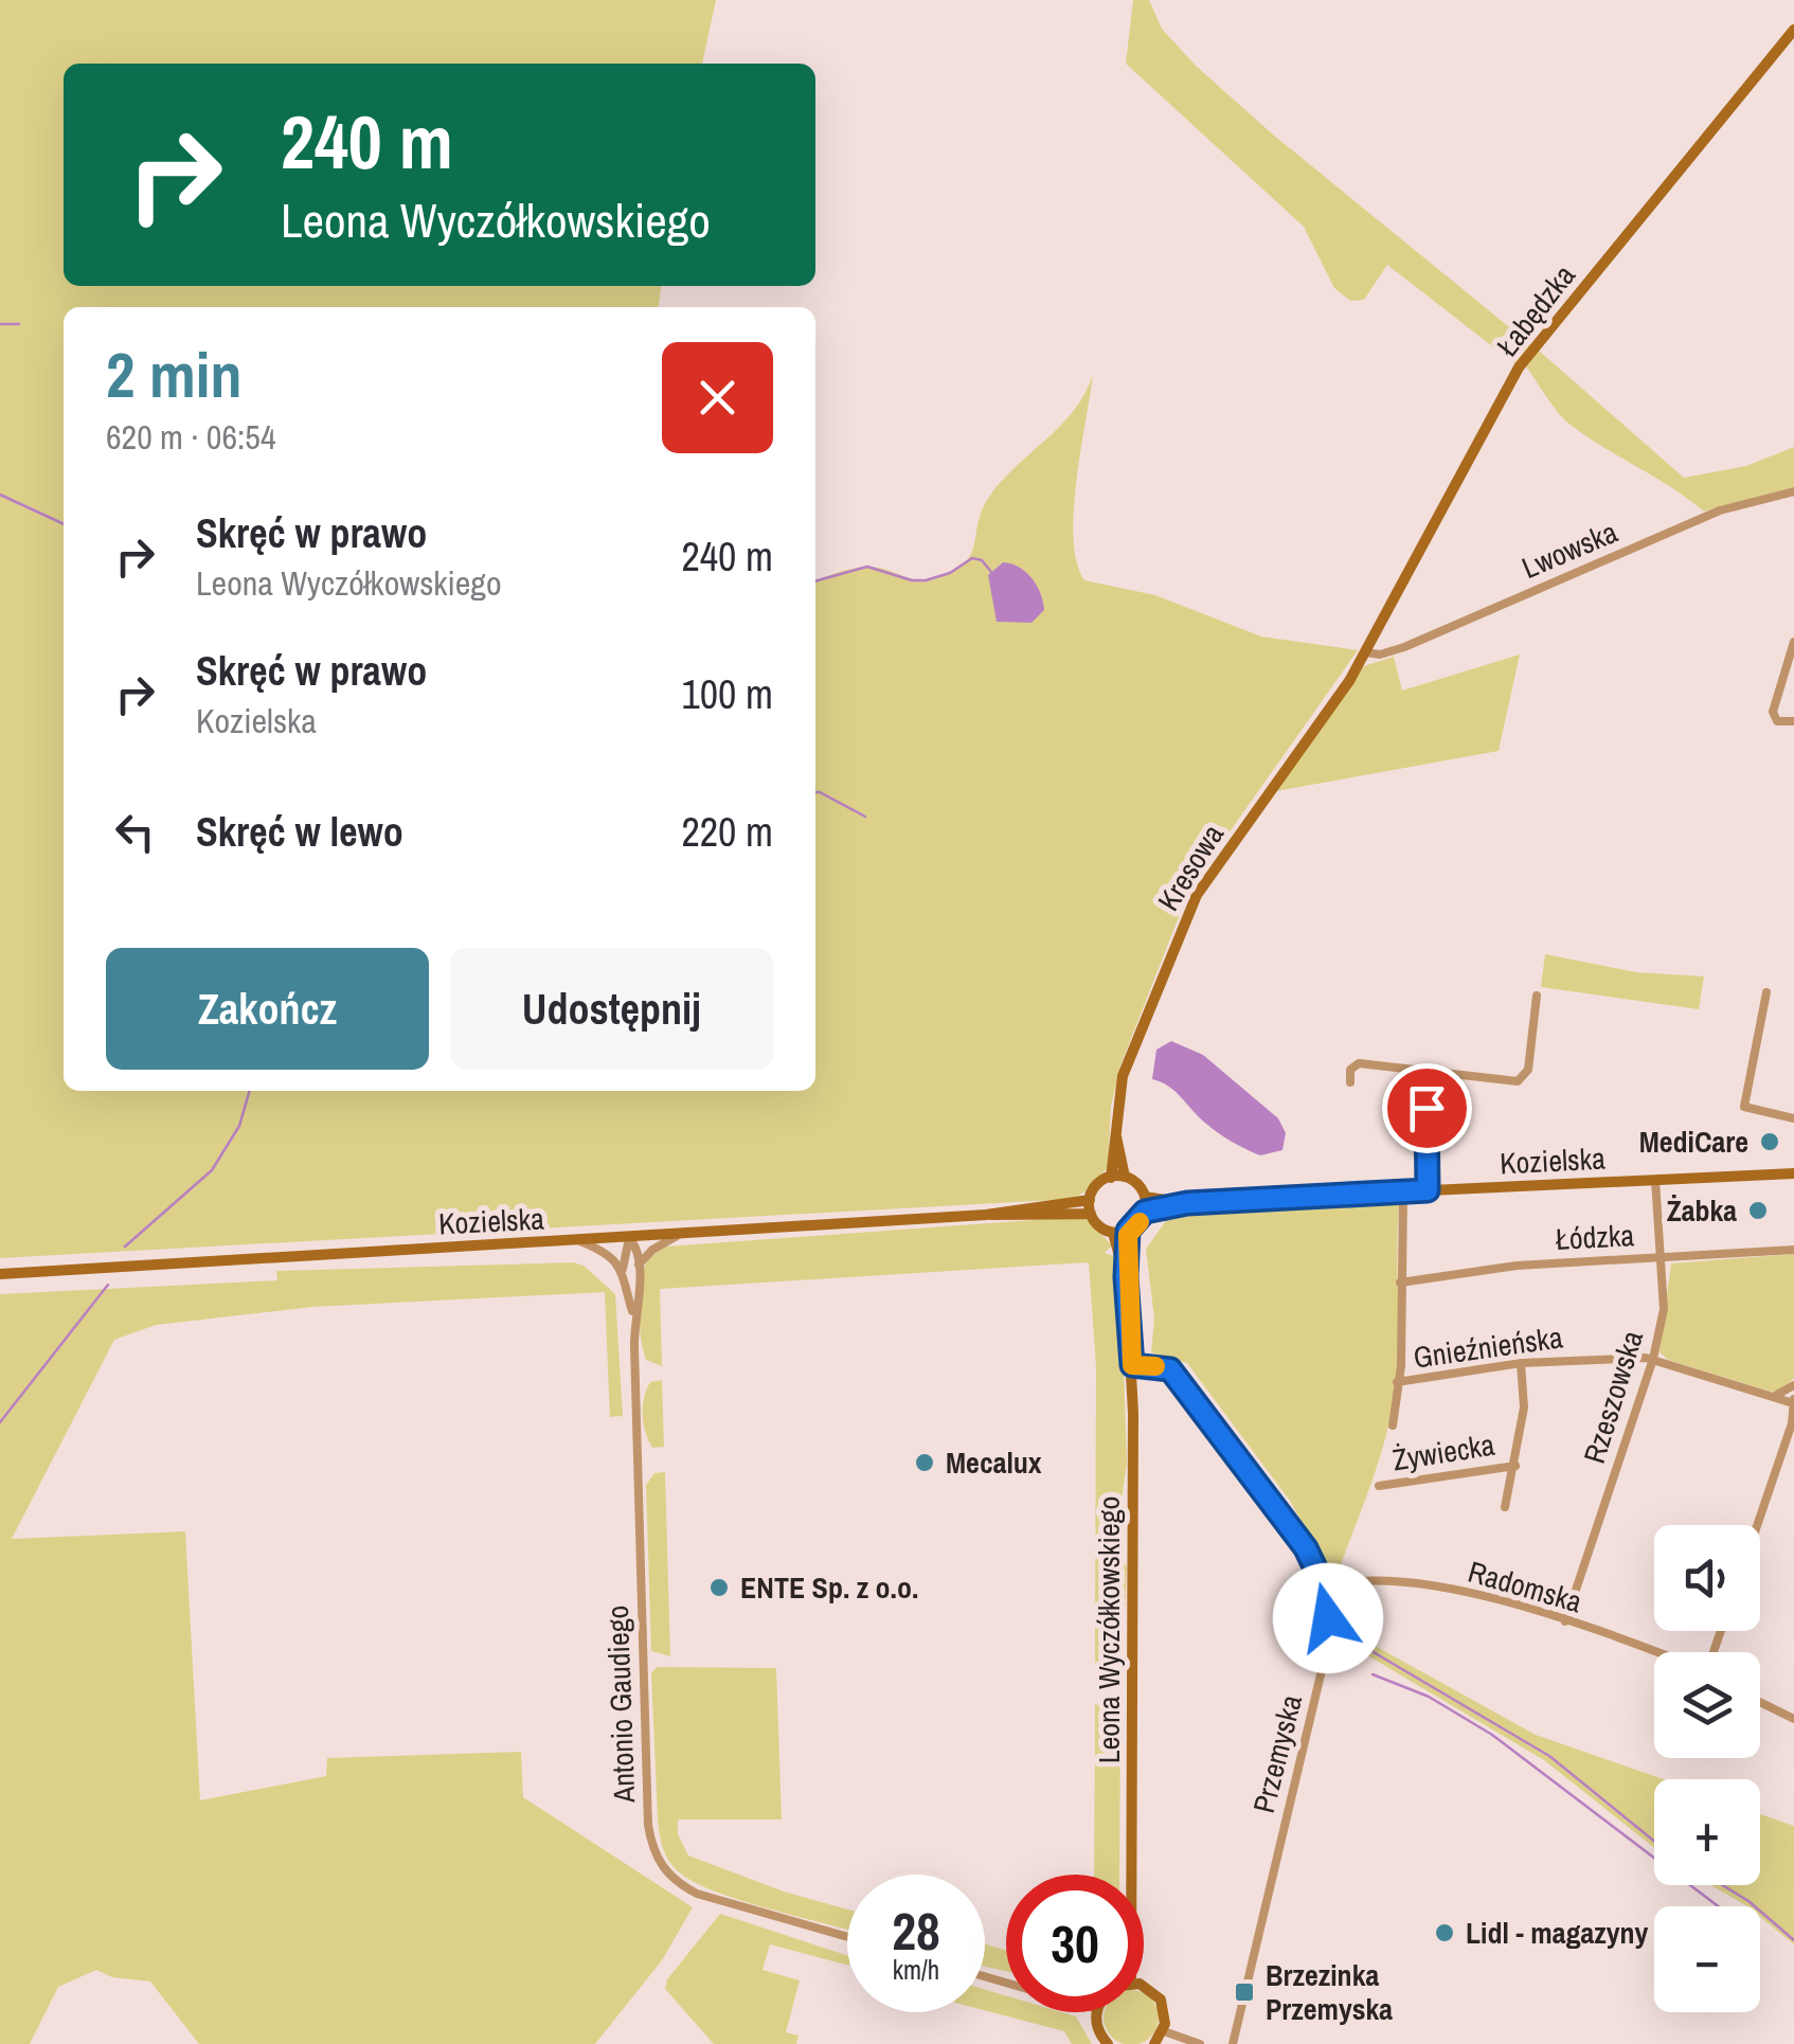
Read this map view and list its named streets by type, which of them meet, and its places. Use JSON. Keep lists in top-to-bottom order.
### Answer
{
  "streets": {
    "street": [
      "Łabędzka",
      "Lwowska",
      "Kresowa",
      "Kozielska",
      "Łódzka",
      "Gnieźnieńska",
      "Rzeszowska",
      "Żywiecka",
      "Radomska",
      "Leona Wyczółkowskiego",
      "Antonio Gaudiego",
      "Przemyska"
    ]
  },
  "crossings": [
    ["Łabędzka", "Lwowska"],
    ["Łabędzka", "Kresowa"],
    ["Lwowska", "Kresowa"],
    ["Kresowa", "Kozielska"],
    ["Kresowa", "Leona Wyczółkowskiego"],
    ["Kozielska", "Rzeszowska"],
    ["Kozielska", "Leona Wyczółkowskiego"],
    ["Kozielska", "Antonio Gaudiego"],
    ["Łódzka", "Rzeszowska"],
    ["Gnieźnieńska", "Rzeszowska"],
    ["Gnieźnieńska", "Żywiecka"],
    ["Rzeszowska", "Radomska"],
    ["Radomska", "Przemyska"],
    ["Leona Wyczółkowskiego", "Przemyska"]
  ],
  "places": {
    "other": [
      "MediCare",
      "Żabka",
      "Mecalux",
      "ENTE Sp. z o.o.",
      "Lidl - magazyny"
    ],
    "transit": ["Brzezinka Przemyska"]
  },
  "page": {
    "turn": ["240 m", "Leona Wyczółkowskiego"],
    "heading": ["2 min", "620 m · 06:54"],
    "list": [
      {
        "name": "Skręć w prawo",
        "note": "Leona Wyczółkowskiego",
        "value": "240 m"
      },
      {
        "name": "Skręć w prawo",
        "note": "Kozielska",
        "value": "100 m"
      },
      {
        "name": "Skręć w lewo",
        "value": "220 m"
      }
    ],
    "buttons": ["Zakończ", "Udostępnij"],
    "map_buttons": ["+", "−"],
    "speed": "28 km/h",
    "limit": "30"
  }
}
